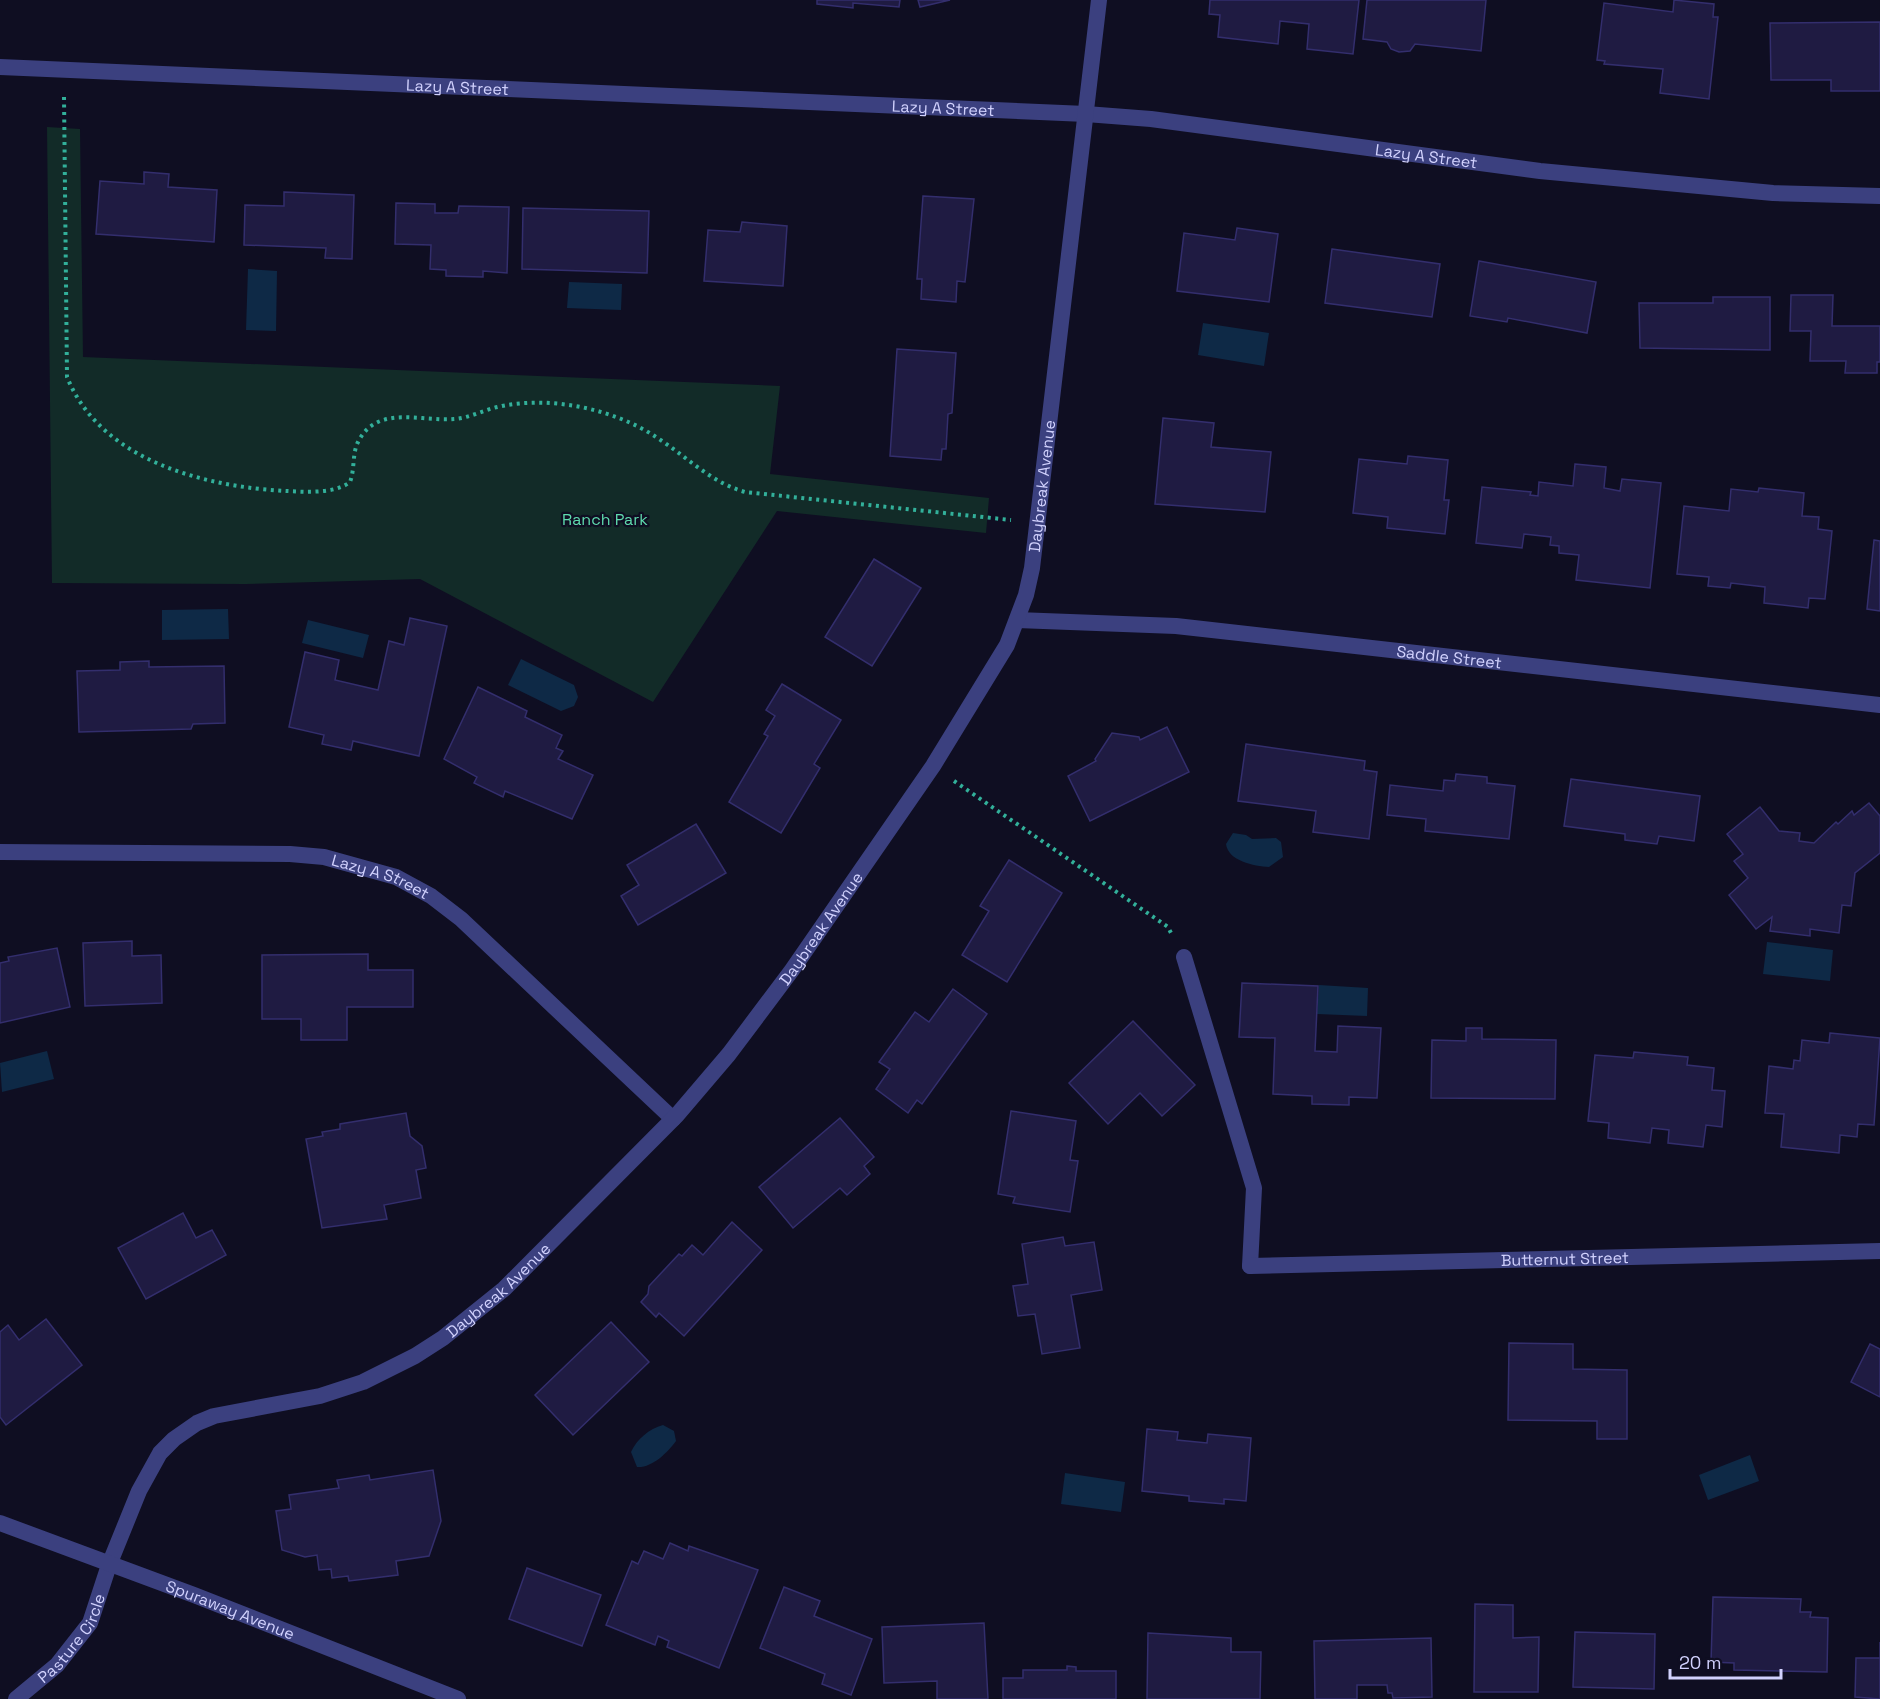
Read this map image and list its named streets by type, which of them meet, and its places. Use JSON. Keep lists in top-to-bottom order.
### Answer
{
  "streets": {
    "street": [
      "Lazy A Street",
      "Daybreak Avenue",
      "Saddle Street",
      "Butternut Street",
      "Spuraway Avenue",
      "Pasture Circle"
    ]
  },
  "crossings": [
    ["Lazy A Street", "Daybreak Avenue"],
    ["Daybreak Avenue", "Saddle Street"],
    ["Daybreak Avenue", "Spuraway Avenue"],
    ["Daybreak Avenue", "Pasture Circle"],
    ["Spuraway Avenue", "Pasture Circle"]
  ],
  "parks": ["Ranch Park"],
  "scale_bar": "20 m"
}
